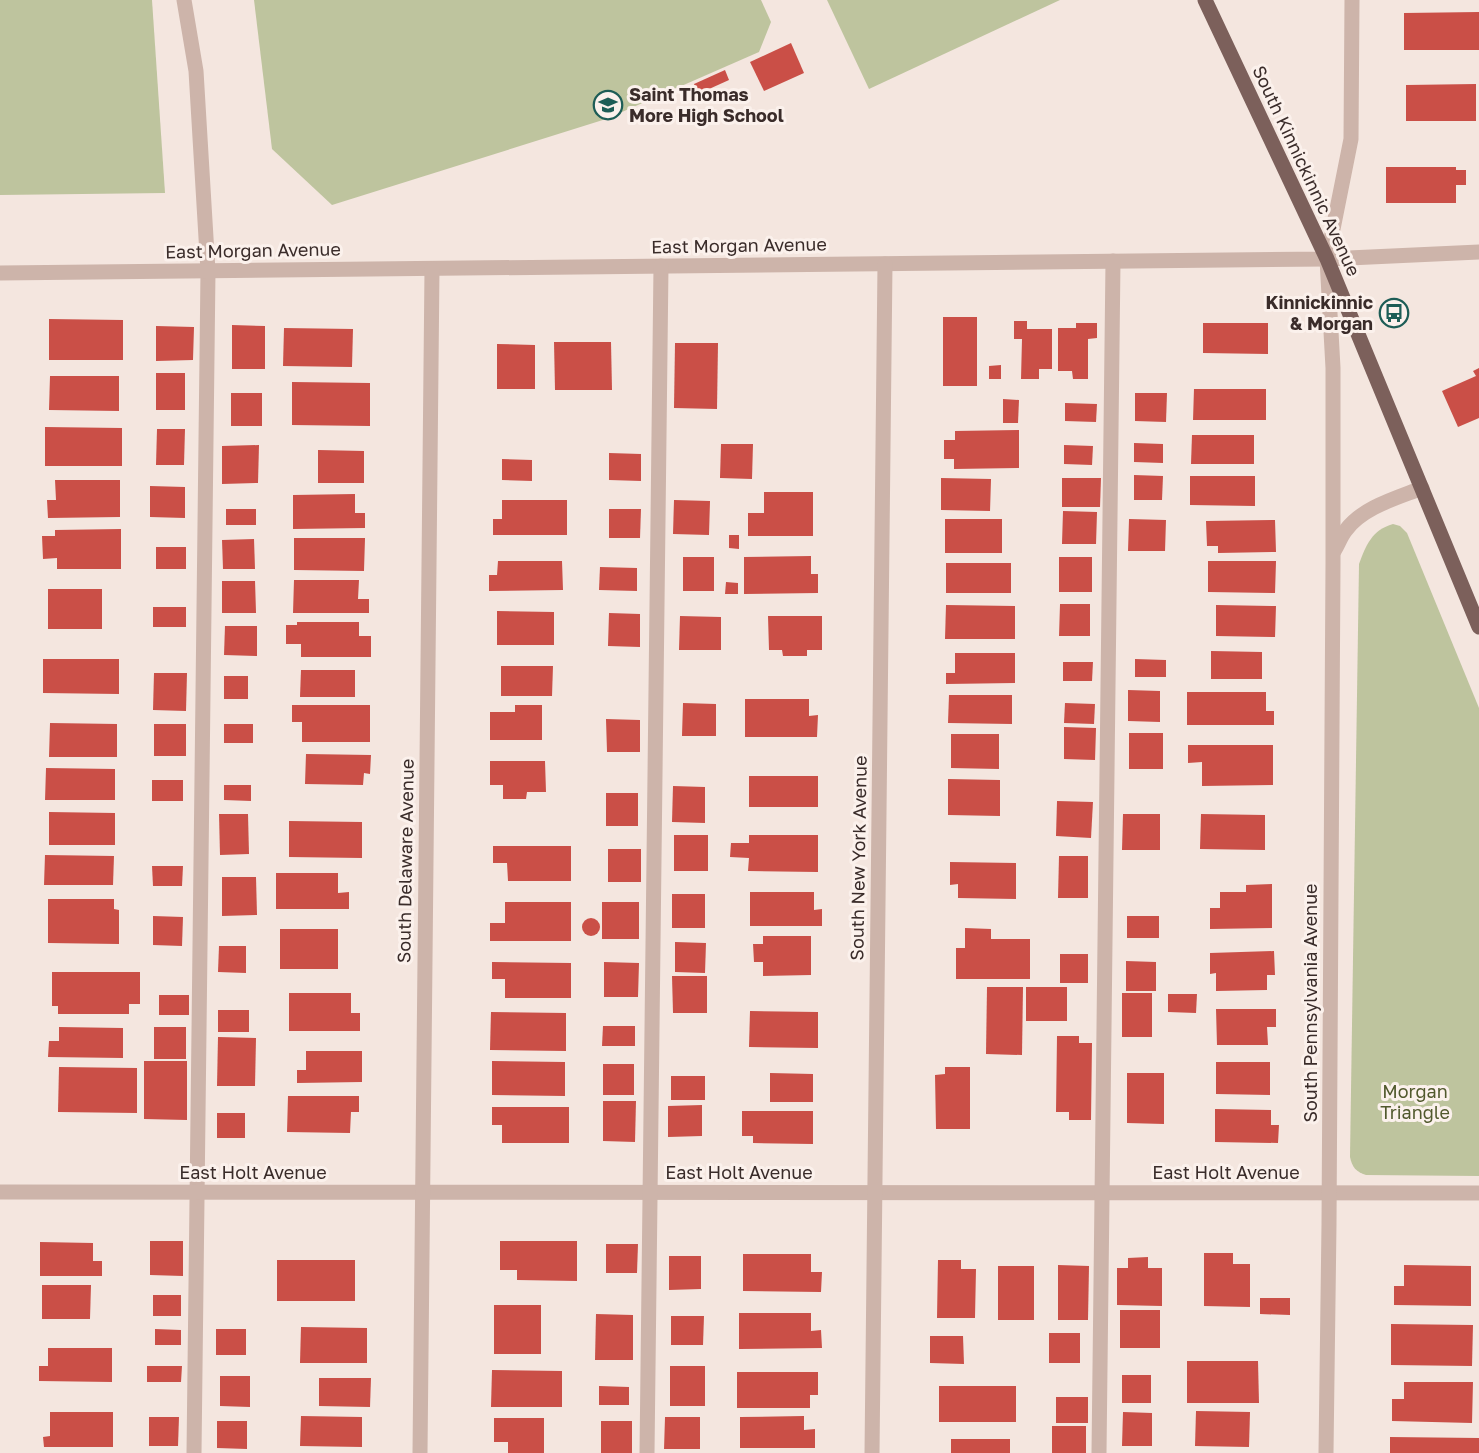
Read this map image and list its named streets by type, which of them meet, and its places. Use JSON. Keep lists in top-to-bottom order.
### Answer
{
  "streets": {
    "main road": ["South Kinnickinnic Avenue"],
    "street": [
      "East Morgan Avenue",
      "South New York Avenue",
      "South Delaware Avenue",
      "South Pennsylvania Avenue",
      "East Holt Avenue"
    ]
  },
  "crossings": [
    ["South Kinnickinnic Avenue", "East Morgan Avenue"],
    ["South Kinnickinnic Avenue", "South Pennsylvania Avenue"],
    ["East Morgan Avenue", "South New York Avenue"],
    ["East Morgan Avenue", "South Delaware Avenue"],
    ["East Morgan Avenue", "South Pennsylvania Avenue"],
    ["South New York Avenue", "East Holt Avenue"],
    ["South Delaware Avenue", "East Holt Avenue"],
    ["South Pennsylvania Avenue", "East Holt Avenue"]
  ],
  "parks": ["Morgan Triangle"],
  "places": {
    "school or university": ["Saint Thomas More High School"],
    "bus stop": ["Kinnickinnic & Morgan"]
  }
}
